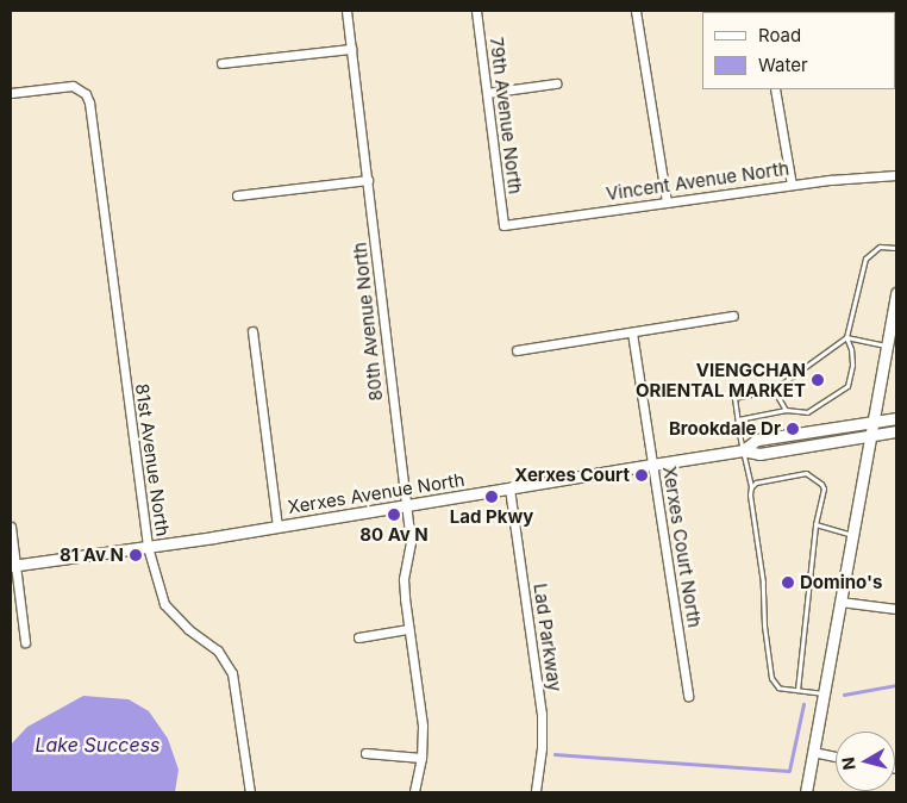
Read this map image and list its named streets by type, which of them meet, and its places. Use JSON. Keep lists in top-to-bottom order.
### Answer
{
  "streets": {
    "street": [
      "79th Avenue North",
      "Vincent Avenue North",
      "80th Avenue North",
      "81st Avenue North",
      "Xerxes Avenue North",
      "Xerxes Court North",
      "Lad Parkway"
    ]
  },
  "crossings": [
    ["79th Avenue North", "Vincent Avenue North"],
    ["80th Avenue North", "Xerxes Avenue North"],
    ["81st Avenue North", "Xerxes Avenue North"],
    ["Xerxes Avenue North", "Xerxes Court North"],
    ["Xerxes Avenue North", "Lad Parkway"]
  ],
  "water": ["Lake Success"],
  "places": [
    "VIENGCHAN ORIENTAL MARKET",
    "Brookdale Dr",
    "Xerxes Court",
    "Lad Pkwy",
    "80 Av N",
    "81 Av N",
    "Domino's"
  ],
  "legend": ["Road", "Water"],
  "north": "left"
}
